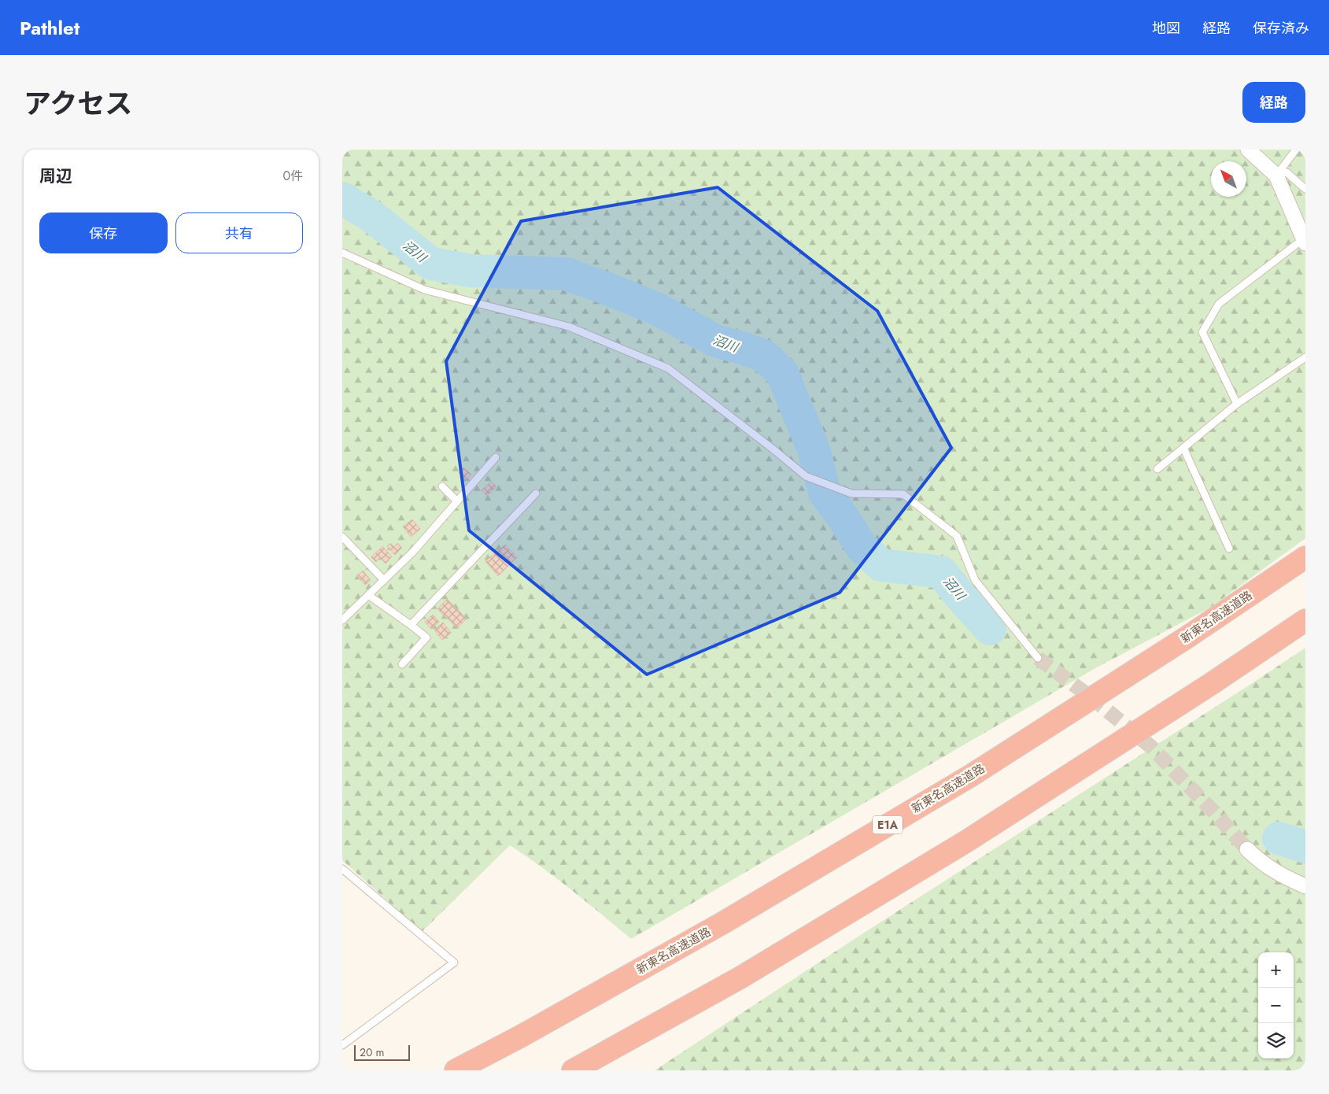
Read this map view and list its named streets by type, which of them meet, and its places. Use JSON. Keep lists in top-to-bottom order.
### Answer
{
  "streets": {
    "highway": ["新東名高速道路", "E1A"]
  },
  "water": ["沼川"],
  "scale_bar": "20 m",
  "north": "top left",
  "page": {
    "header": "Pathlet",
    "nav": ["地図", "経路", "保存済み"],
    "title": "アクセス",
    "buttons": [
      "経路",
      ["保存", "共有"]
    ],
    "heading": ["周辺", "0件"],
    "map_buttons": ["+", "−"],
    "scale": "20 m"
  }
}
